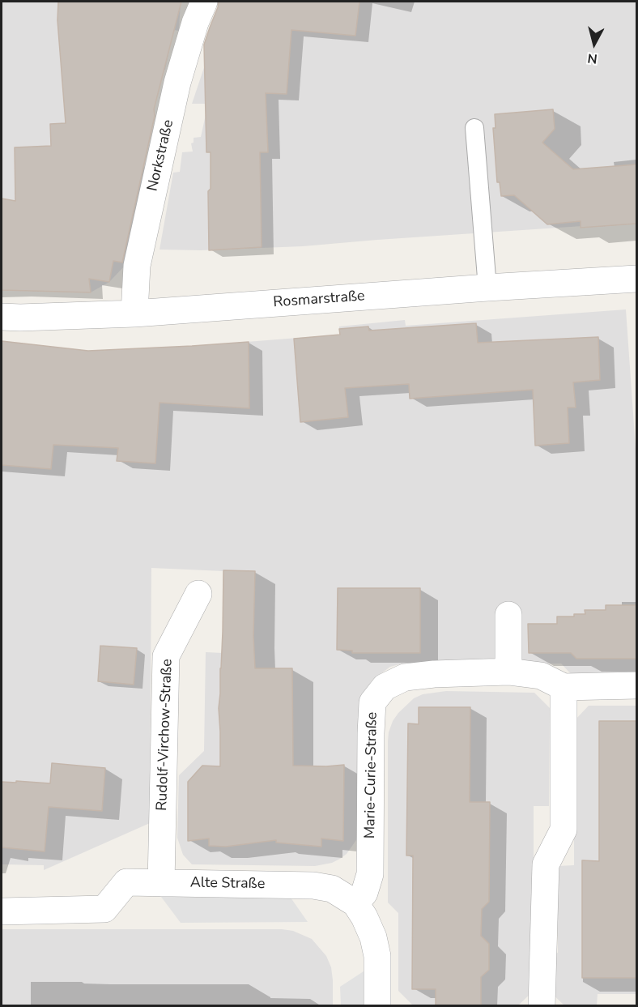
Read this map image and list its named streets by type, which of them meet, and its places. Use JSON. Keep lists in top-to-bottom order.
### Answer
{
  "streets": {
    "street": [
      "Norkstraße",
      "Rosmarstraße",
      "Rudolf-Virchow-Straße",
      "Marie-Curie-Straße",
      "Alte Straße"
    ]
  },
  "crossings": [
    ["Norkstraße", "Rosmarstraße"],
    ["Rudolf-Virchow-Straße", "Alte Straße"],
    ["Marie-Curie-Straße", "Alte Straße"]
  ],
  "north": "bottom"
}
